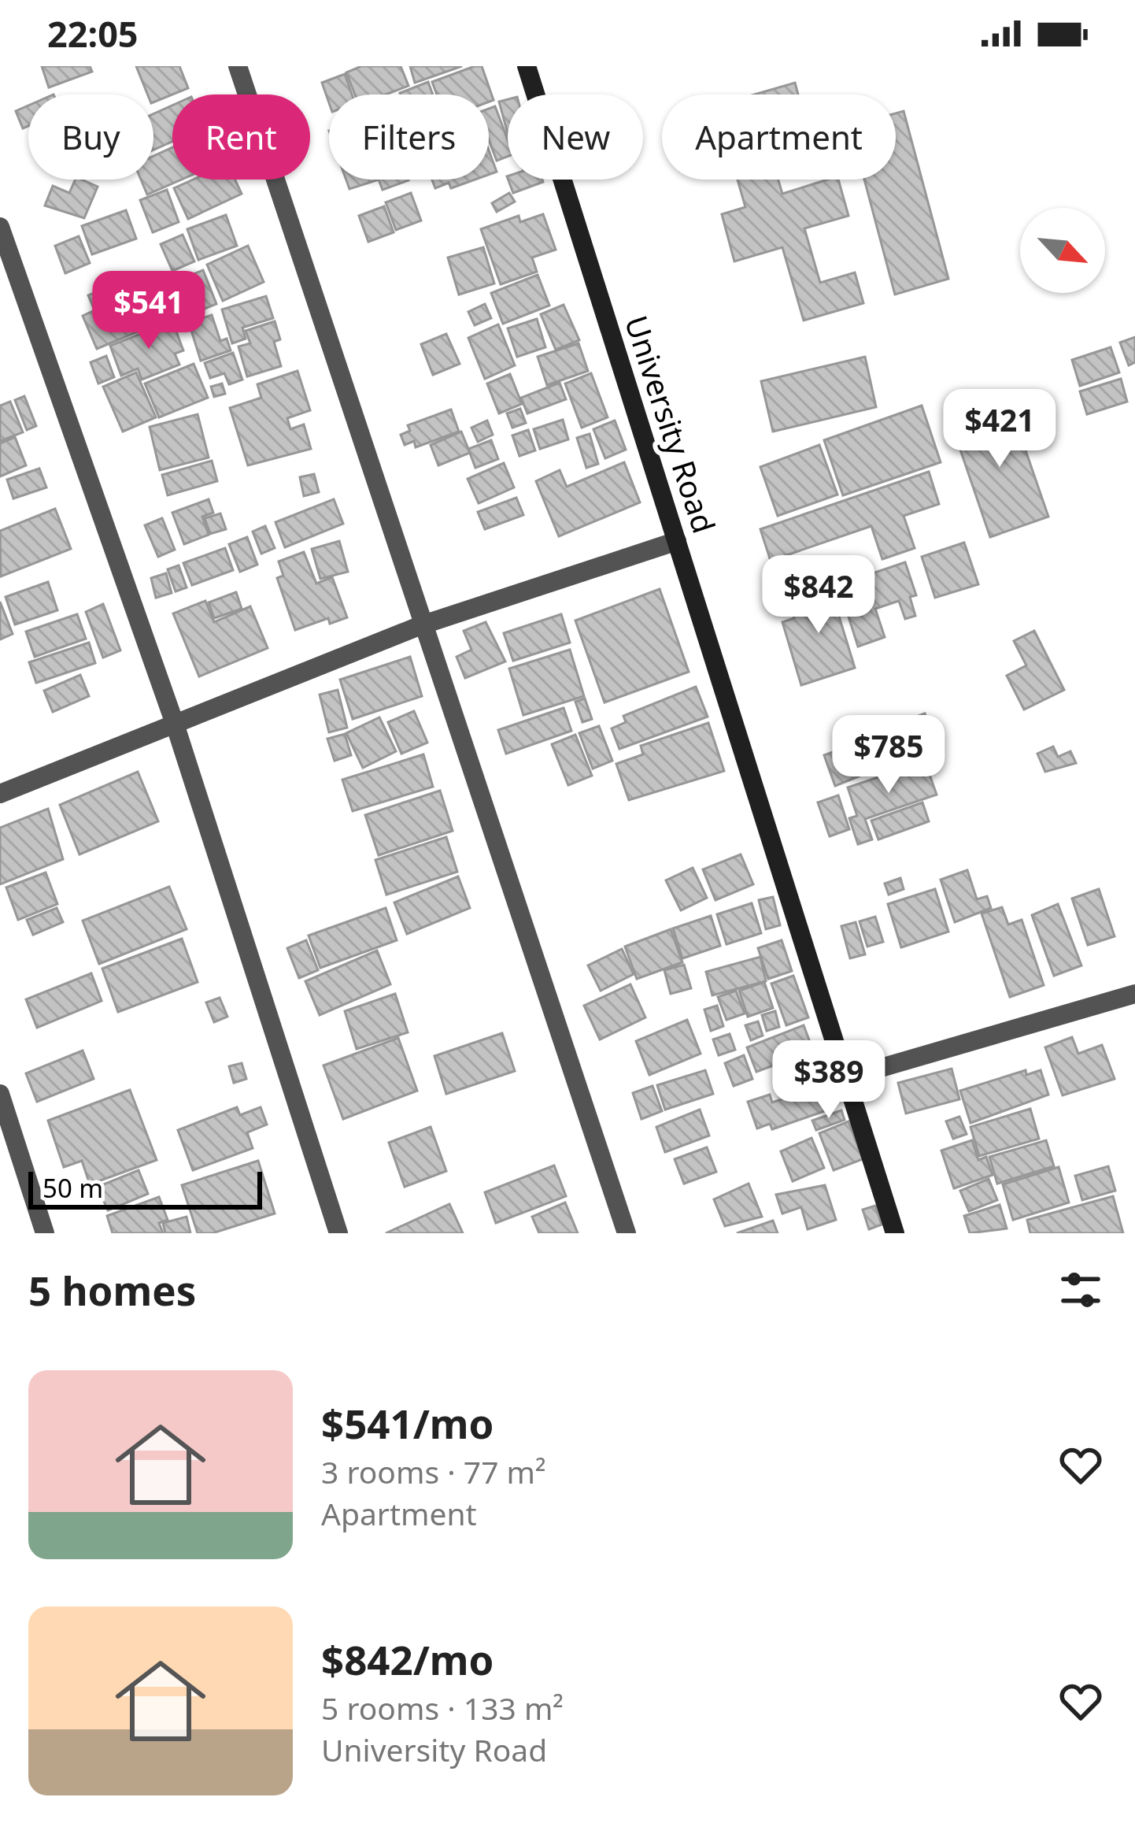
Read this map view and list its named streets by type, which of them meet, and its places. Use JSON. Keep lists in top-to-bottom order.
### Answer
{
  "streets": {
    "street": ["University Road"]
  },
  "scale_bar": "50 m",
  "north": "bottom right",
  "page": {
    "status": "22:05",
    "chip": [
      "Buy",
      "Rent",
      "Filters",
      "New",
      "Apartment"
    ],
    "price": [
      "$541",
      "$421",
      "$842",
      "$785",
      "$389"
    ],
    "scale": "50 m",
    "heading": "5 homes",
    "list": [
      {
        "name": "$541/mo",
        "note": "3 rooms · 77 m² · Apartment"
      },
      {
        "name": "$842/mo",
        "note": "5 rooms · 133 m² · University Road"
      }
    ]
  }
}
